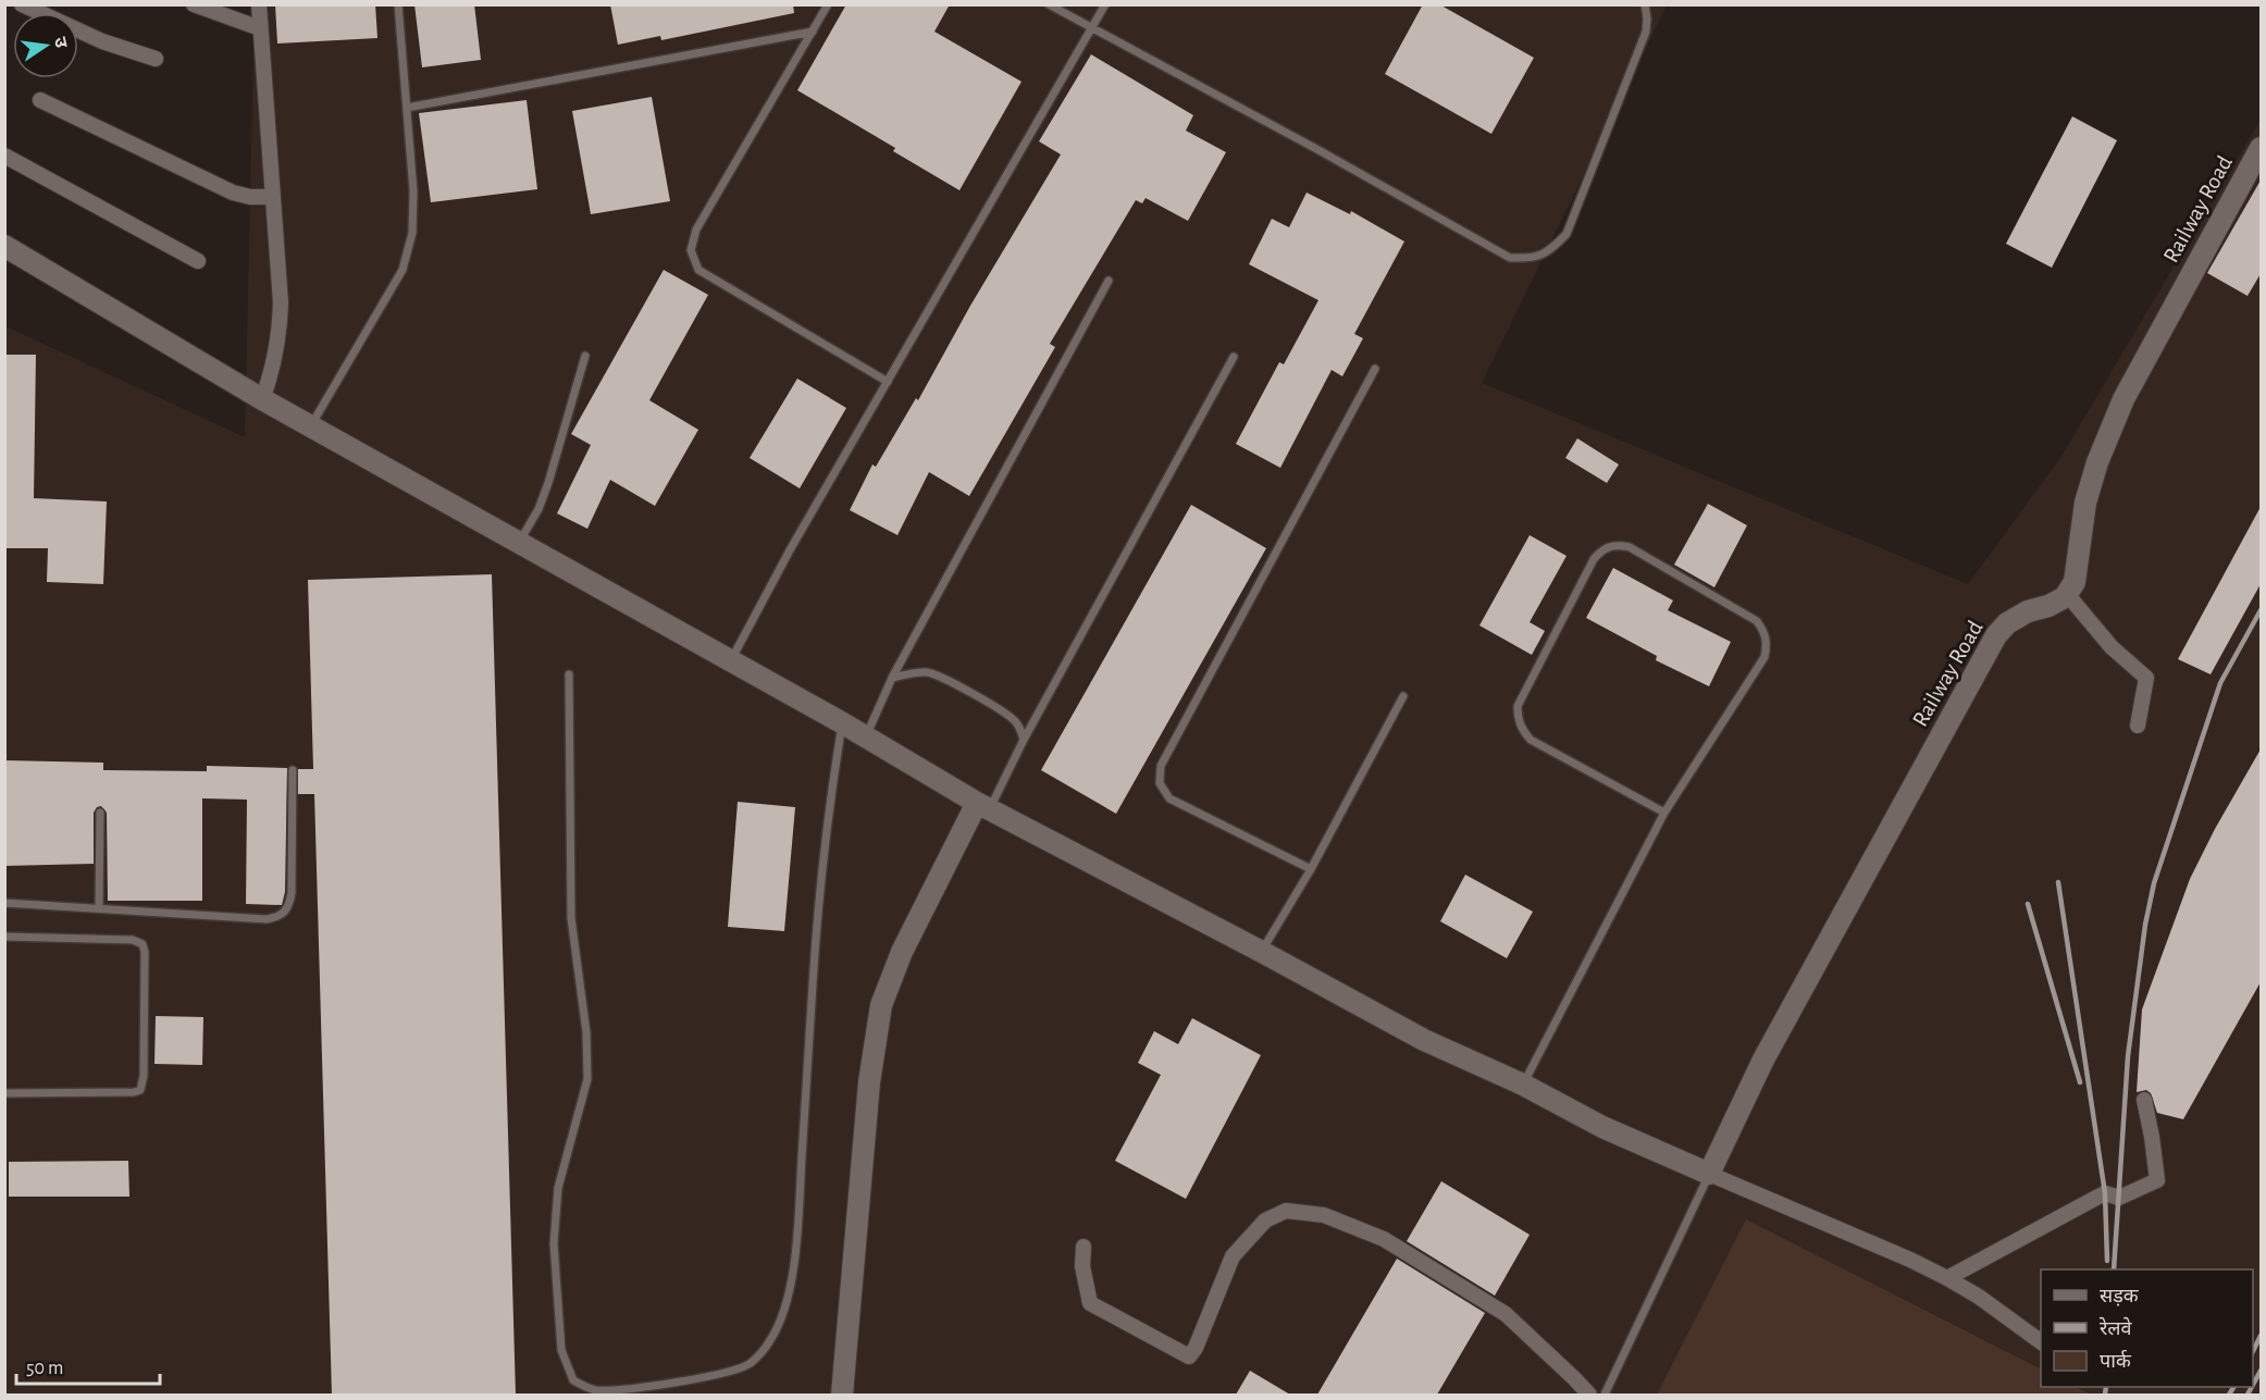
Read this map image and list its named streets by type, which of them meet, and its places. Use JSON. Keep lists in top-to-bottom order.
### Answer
{
  "streets": {
    "street": ["Railway Road"]
  },
  "legend": ["सड़क", "रेलवे", "पार्क"],
  "scale_bar": "50 m",
  "north": "right"
}
